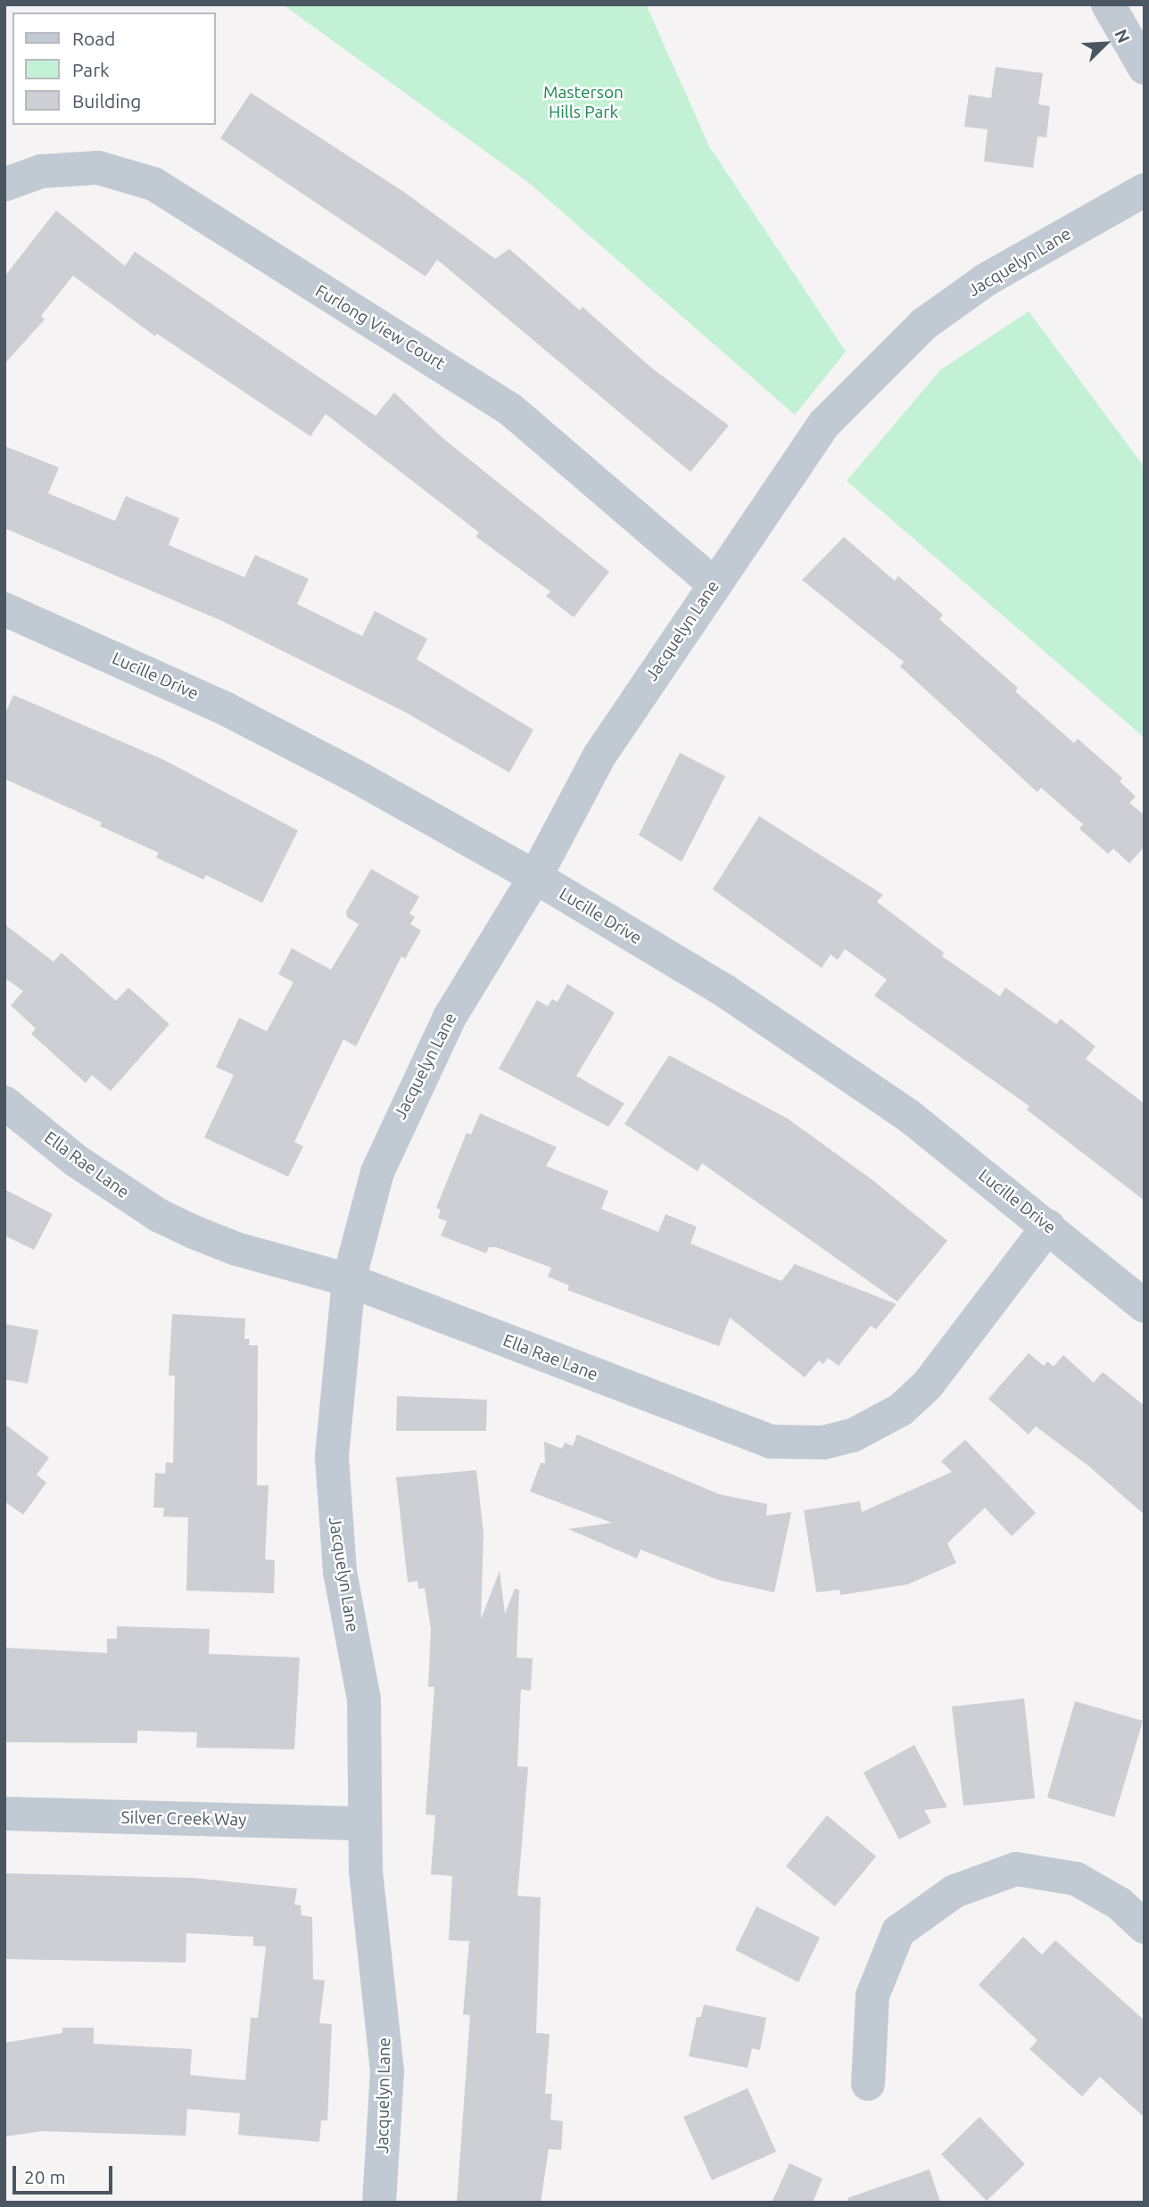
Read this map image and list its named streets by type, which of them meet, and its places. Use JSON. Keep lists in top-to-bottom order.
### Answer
{
  "streets": {
    "street": [
      "Jacquelyn Lane",
      "Furlong View Court",
      "Lucille Drive",
      "Ella Rae Lane",
      "Silver Creek Way"
    ]
  },
  "crossings": [
    ["Jacquelyn Lane", "Furlong View Court"],
    ["Jacquelyn Lane", "Lucille Drive"],
    ["Jacquelyn Lane", "Ella Rae Lane"],
    ["Jacquelyn Lane", "Silver Creek Way"],
    ["Lucille Drive", "Ella Rae Lane"]
  ],
  "parks": ["Masterson Hills Park"],
  "legend": ["Road", "Park", "Building"],
  "scale_bar": "20 m",
  "north": "top right"
}
